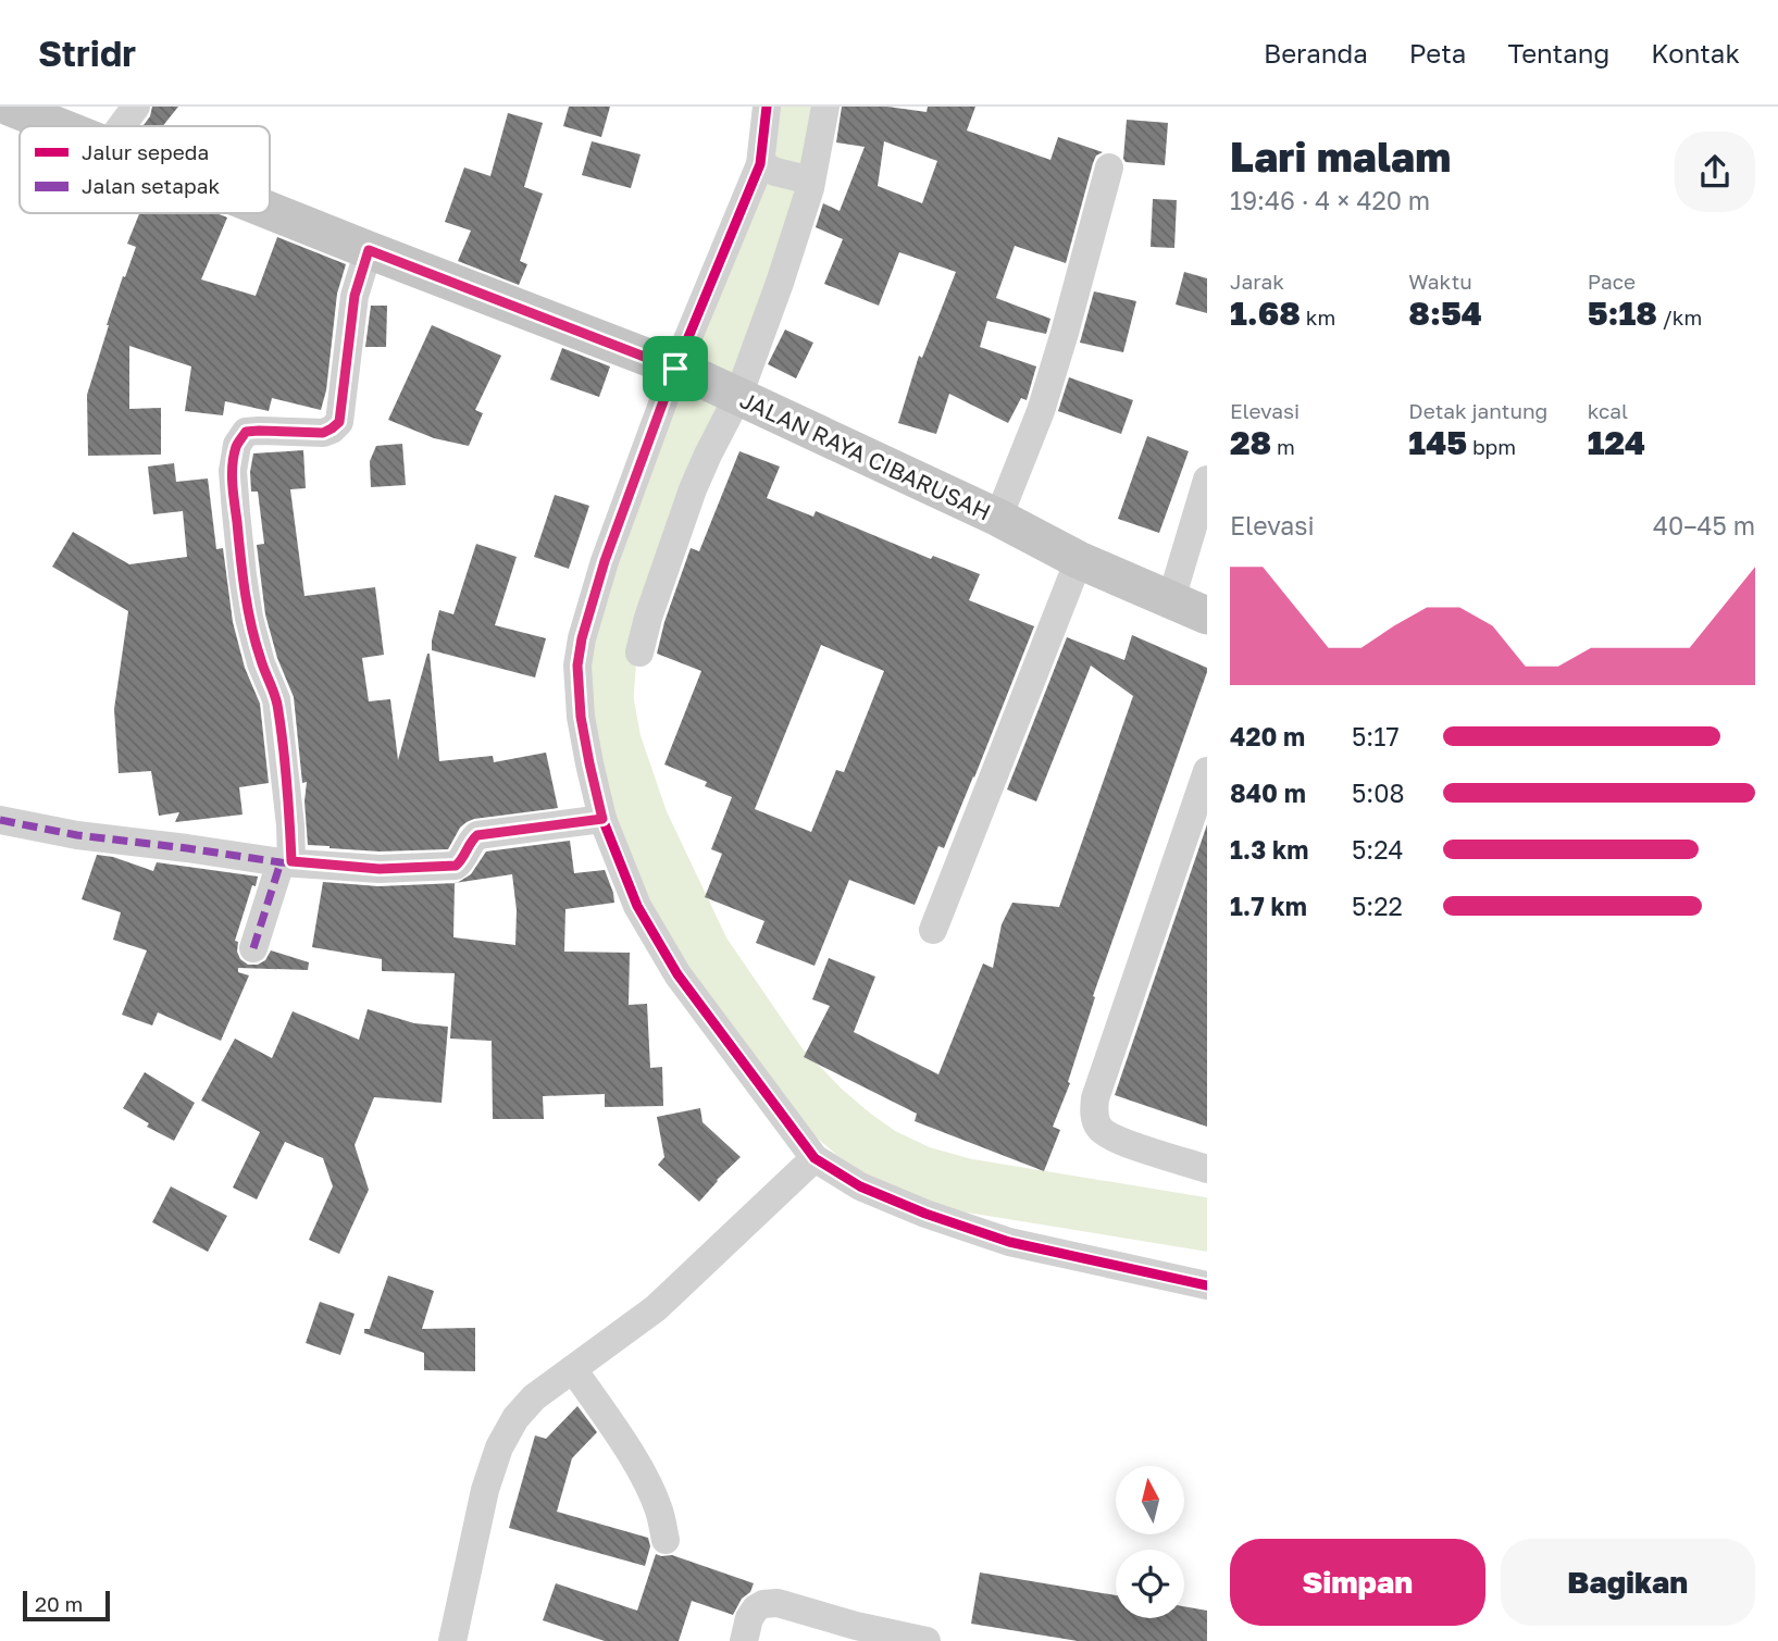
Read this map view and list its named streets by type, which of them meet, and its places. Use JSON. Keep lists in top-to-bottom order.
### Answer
{
  "streets": {
    "main road": ["JALAN RAYA CIBARUSAH"]
  },
  "legend": ["Jalur sepeda", "Jalan setapak"],
  "scale_bar": "20 m",
  "north": "top",
  "page": {
    "header": "Stridr",
    "nav": [
      "Beranda",
      "Peta",
      "Tentang",
      "Kontak"
    ],
    "heading": ["Lari malam", "19:46 · 4 × 420 m"],
    "stats": [
      ["Jarak", "1.68 km"],
      ["Waktu", "8:54"],
      ["Pace", "5:18 /km"],
      ["Elevasi", "28 m"],
      ["Detak jantung", "145 bpm"],
      ["kcal", "124"]
    ],
    "chart": ["Elevasi", "40–45 m"],
    "list": [
      {
        "name": "420 m",
        "note": "5:17"
      },
      {
        "name": "840 m",
        "note": "5:08"
      },
      {
        "name": "1.3 km",
        "note": "5:24"
      },
      {
        "name": "1.7 km",
        "note": "5:22"
      }
    ],
    "buttons": ["Simpan", "Bagikan"],
    "scale": "20 m"
  }
}
